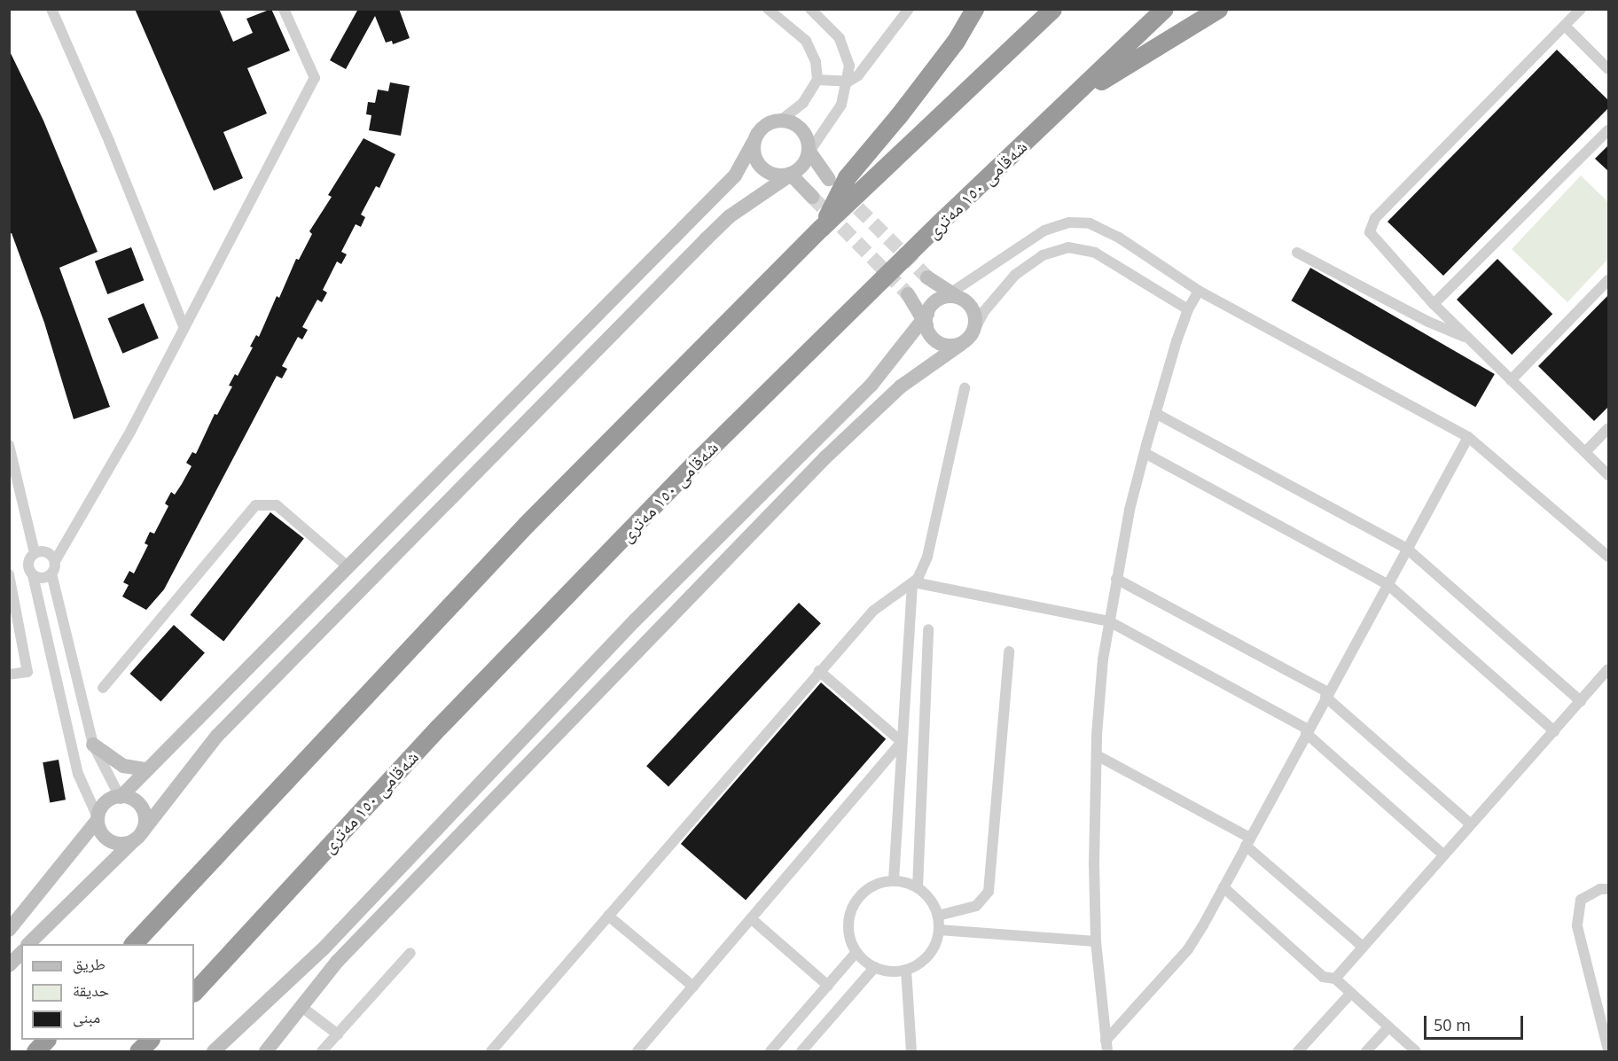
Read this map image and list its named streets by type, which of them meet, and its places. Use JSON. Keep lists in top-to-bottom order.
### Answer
{
  "streets": {
    "highway": ["شەقامی ١٥٠ مەتری"]
  },
  "legend": ["طريق", "حديقة", "مبنى"],
  "scale_bar": "50 m"
}
